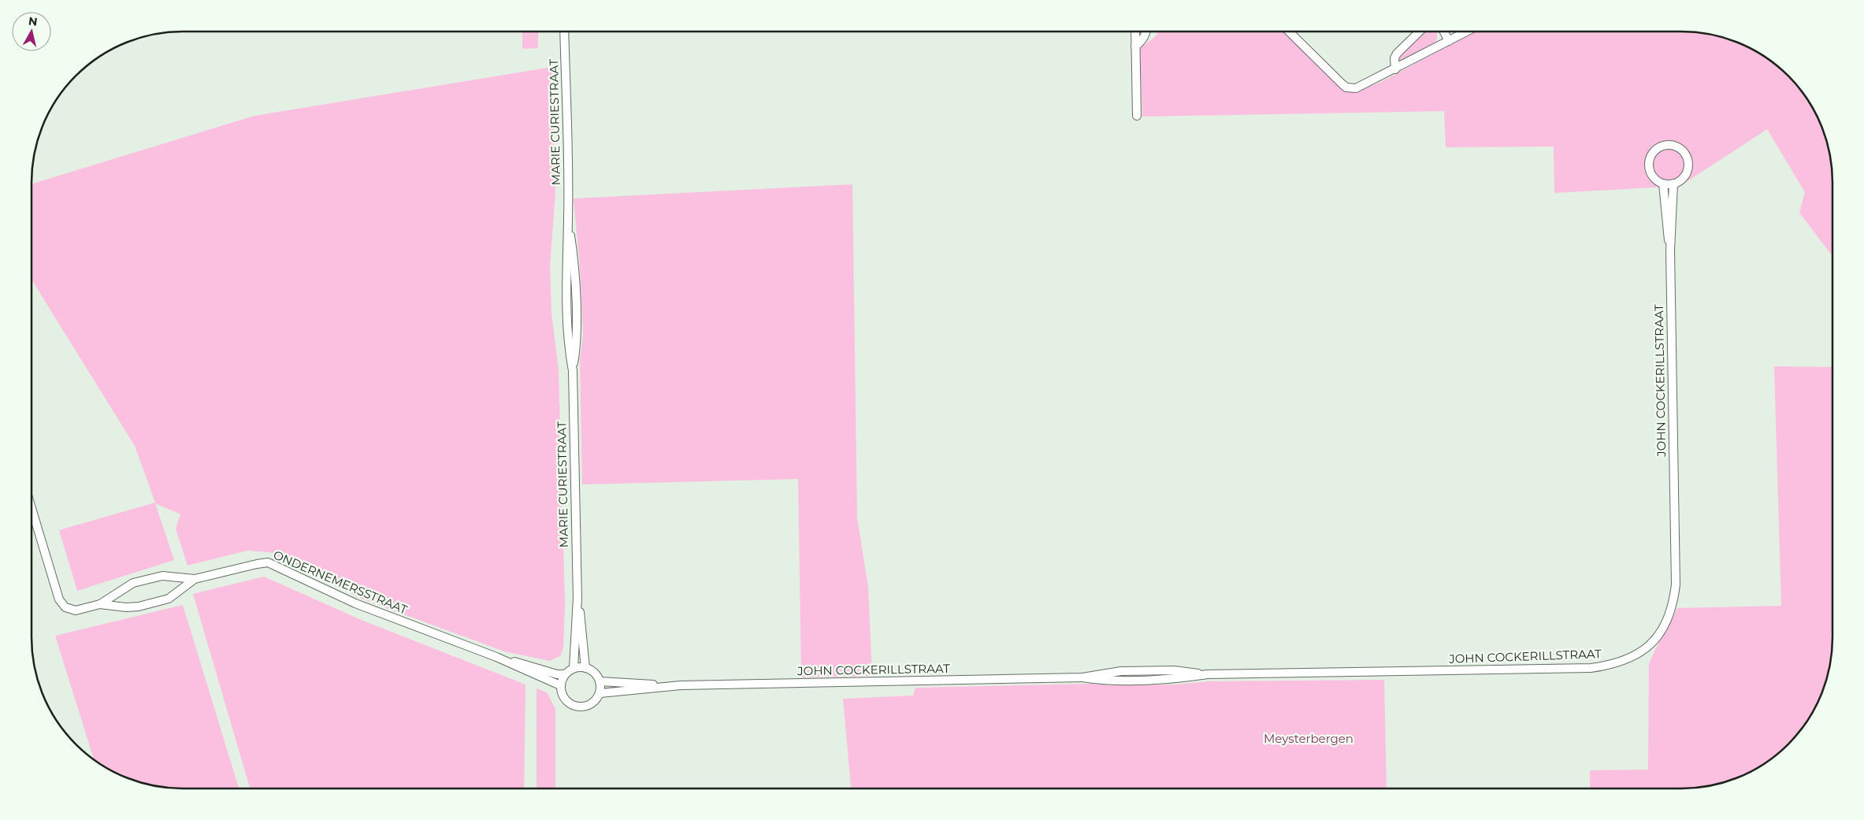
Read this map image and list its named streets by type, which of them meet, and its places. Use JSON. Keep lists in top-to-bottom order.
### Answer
{
  "streets": {
    "street": ["MARIE CURIESTRAAT", "JOHN COCKERILLSTRAAT", "ONDERNEMERSSTRAAT"]
  },
  "crossings": [
    ["JOHN COCKERILLSTRAAT", "ONDERNEMERSSTRAAT"]
  ],
  "parks": ["Meysterbergen"],
  "north": "top"
}
